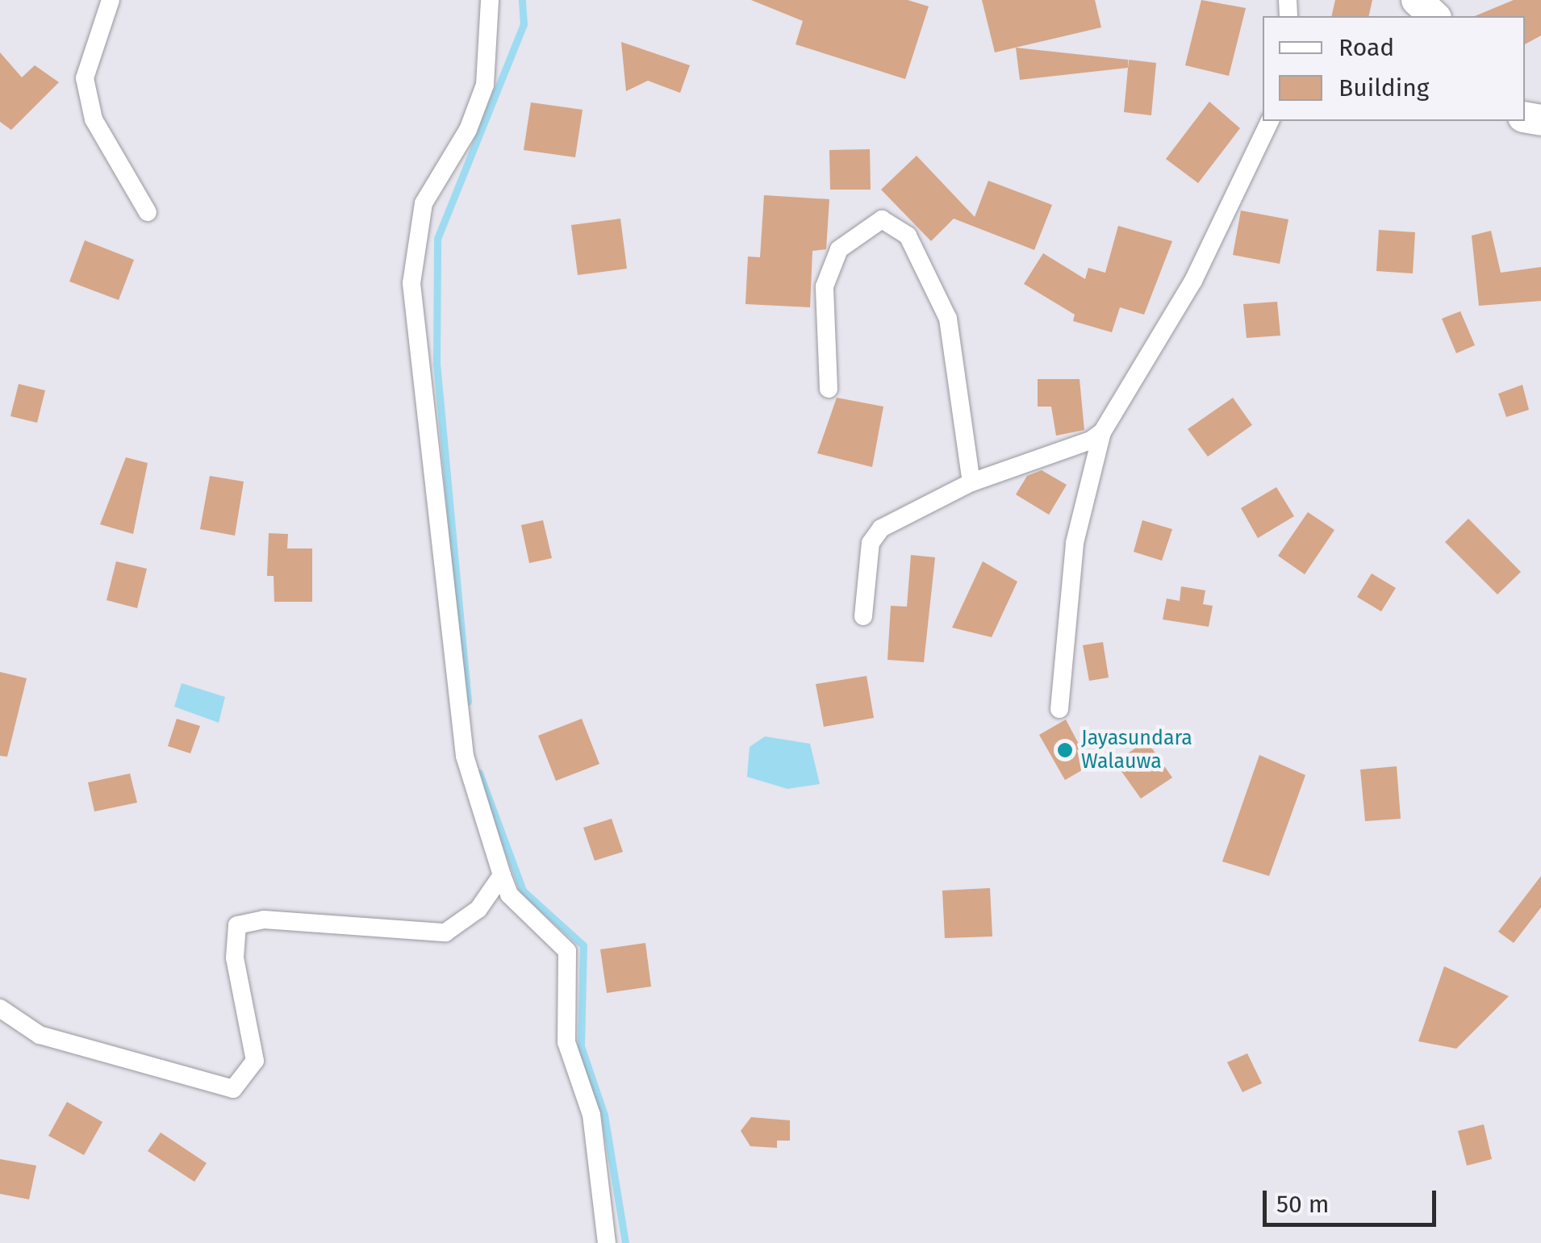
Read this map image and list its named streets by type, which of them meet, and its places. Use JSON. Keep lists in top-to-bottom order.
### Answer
{
  "places": ["Jayasundara Walauwa"],
  "legend": ["Road", "Building"],
  "scale_bar": "50 m"
}
